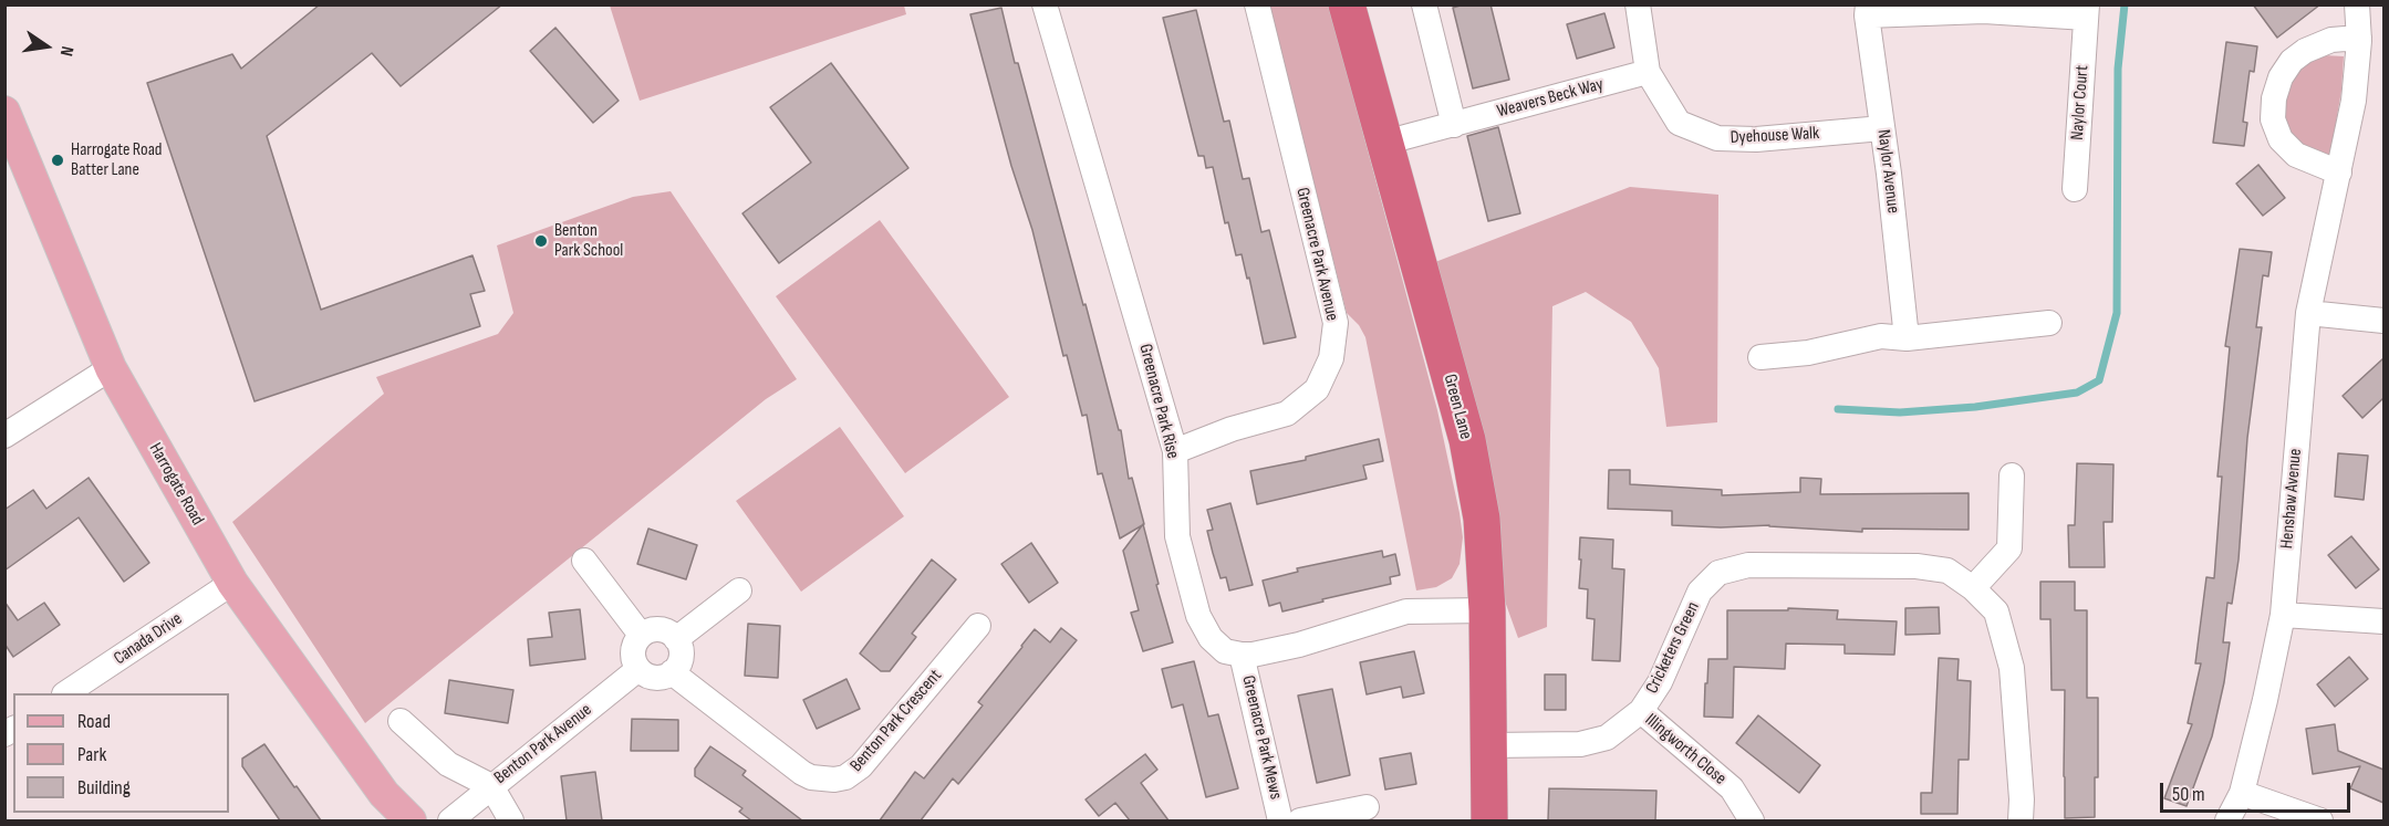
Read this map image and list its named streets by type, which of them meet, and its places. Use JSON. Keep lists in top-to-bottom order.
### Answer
{
  "streets": {
    "highway": ["Green Lane"],
    "main road": ["Harrogate Road"],
    "street": [
      "Weavers Beck Way",
      "Naylor Court",
      "Dyehouse Walk",
      "Naylor Avenue",
      "Greenacre Park Avenue",
      "Greenacre Park Rise",
      "Henshaw Avenue",
      "Canada Drive",
      "Cricketers Green",
      "Benton Park Crescent",
      "Greenacre Park Mews",
      "Benton Park Avenue",
      "Illingworth Close"
    ]
  },
  "crossings": [
    ["Weavers Beck Way", "Dyehouse Walk"],
    ["Weavers Beck Way", "Green Lane"],
    ["Naylor Court", "Naylor Avenue"],
    ["Dyehouse Walk", "Naylor Avenue"],
    ["Greenacre Park Avenue", "Greenacre Park Rise"],
    ["Greenacre Park Rise", "Greenacre Park Mews"],
    ["Green Lane", "Cricketers Green"],
    ["Harrogate Road", "Canada Drive"],
    ["Cricketers Green", "Illingworth Close"],
    ["Benton Park Crescent", "Benton Park Avenue"]
  ],
  "places": ["Harrogate Road Batter Lane", "Benton Park School"],
  "legend": ["Road", "Park", "Building"],
  "scale_bar": "50 m",
  "north": "right"
}
